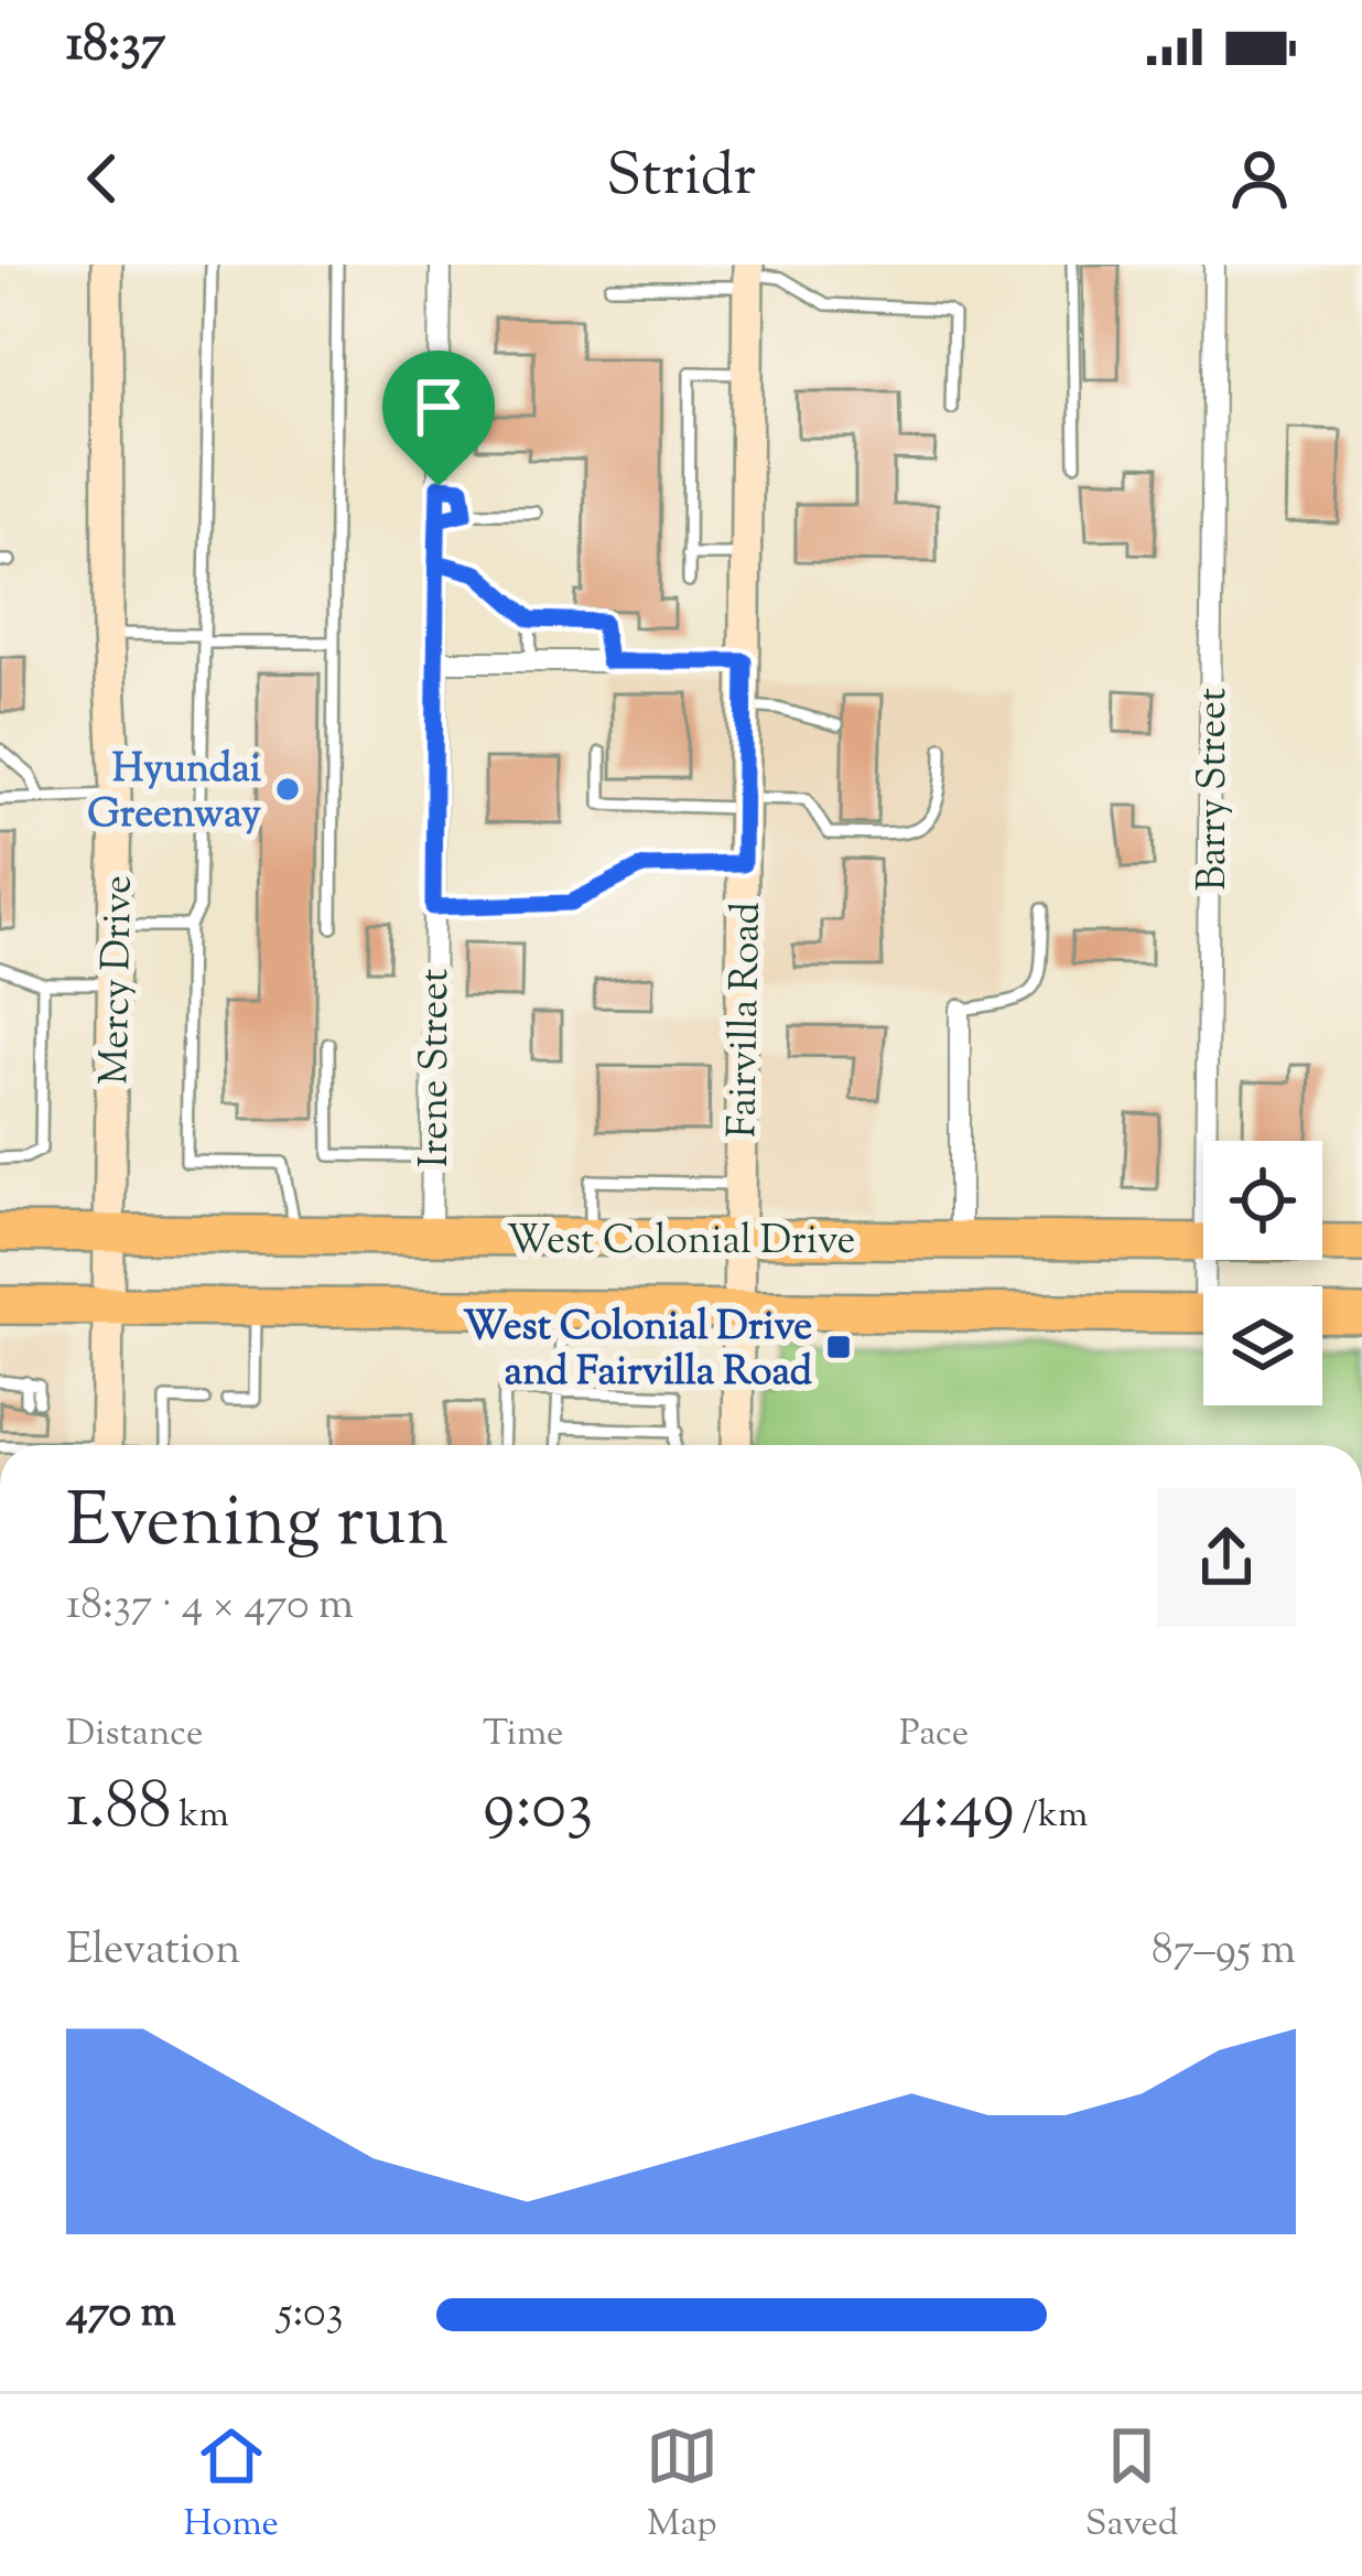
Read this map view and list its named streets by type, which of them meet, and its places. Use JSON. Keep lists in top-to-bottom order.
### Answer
{
  "streets": {
    "highway": ["West Colonial Drive"],
    "street": [
      "Barry Street",
      "Mercy Drive",
      "Fairvilla Road",
      "Irene Street"
    ]
  },
  "crossings": [
    ["Mercy Drive", "West Colonial Drive"],
    ["Fairvilla Road", "West Colonial Drive"],
    ["Irene Street", "West Colonial Drive"]
  ],
  "places": {
    "other": ["Hyundai Greenway"],
    "transit": ["West Colonial Drive and Fairvilla Road"]
  },
  "page": {
    "status": "18:37",
    "header": "Stridr",
    "heading": ["Evening run", "18:37 · 4 × 470 m"],
    "stats": [
      ["Distance", "1.88 km"],
      ["Time", "9:03"],
      ["Pace", "4:49 /km"]
    ],
    "chart": ["Elevation", "87–95 m"],
    "list": [
      {
        "name": "470 m",
        "note": "5:03"
      }
    ],
    "tabs": ["Home", "Map", "Saved"]
  }
}
